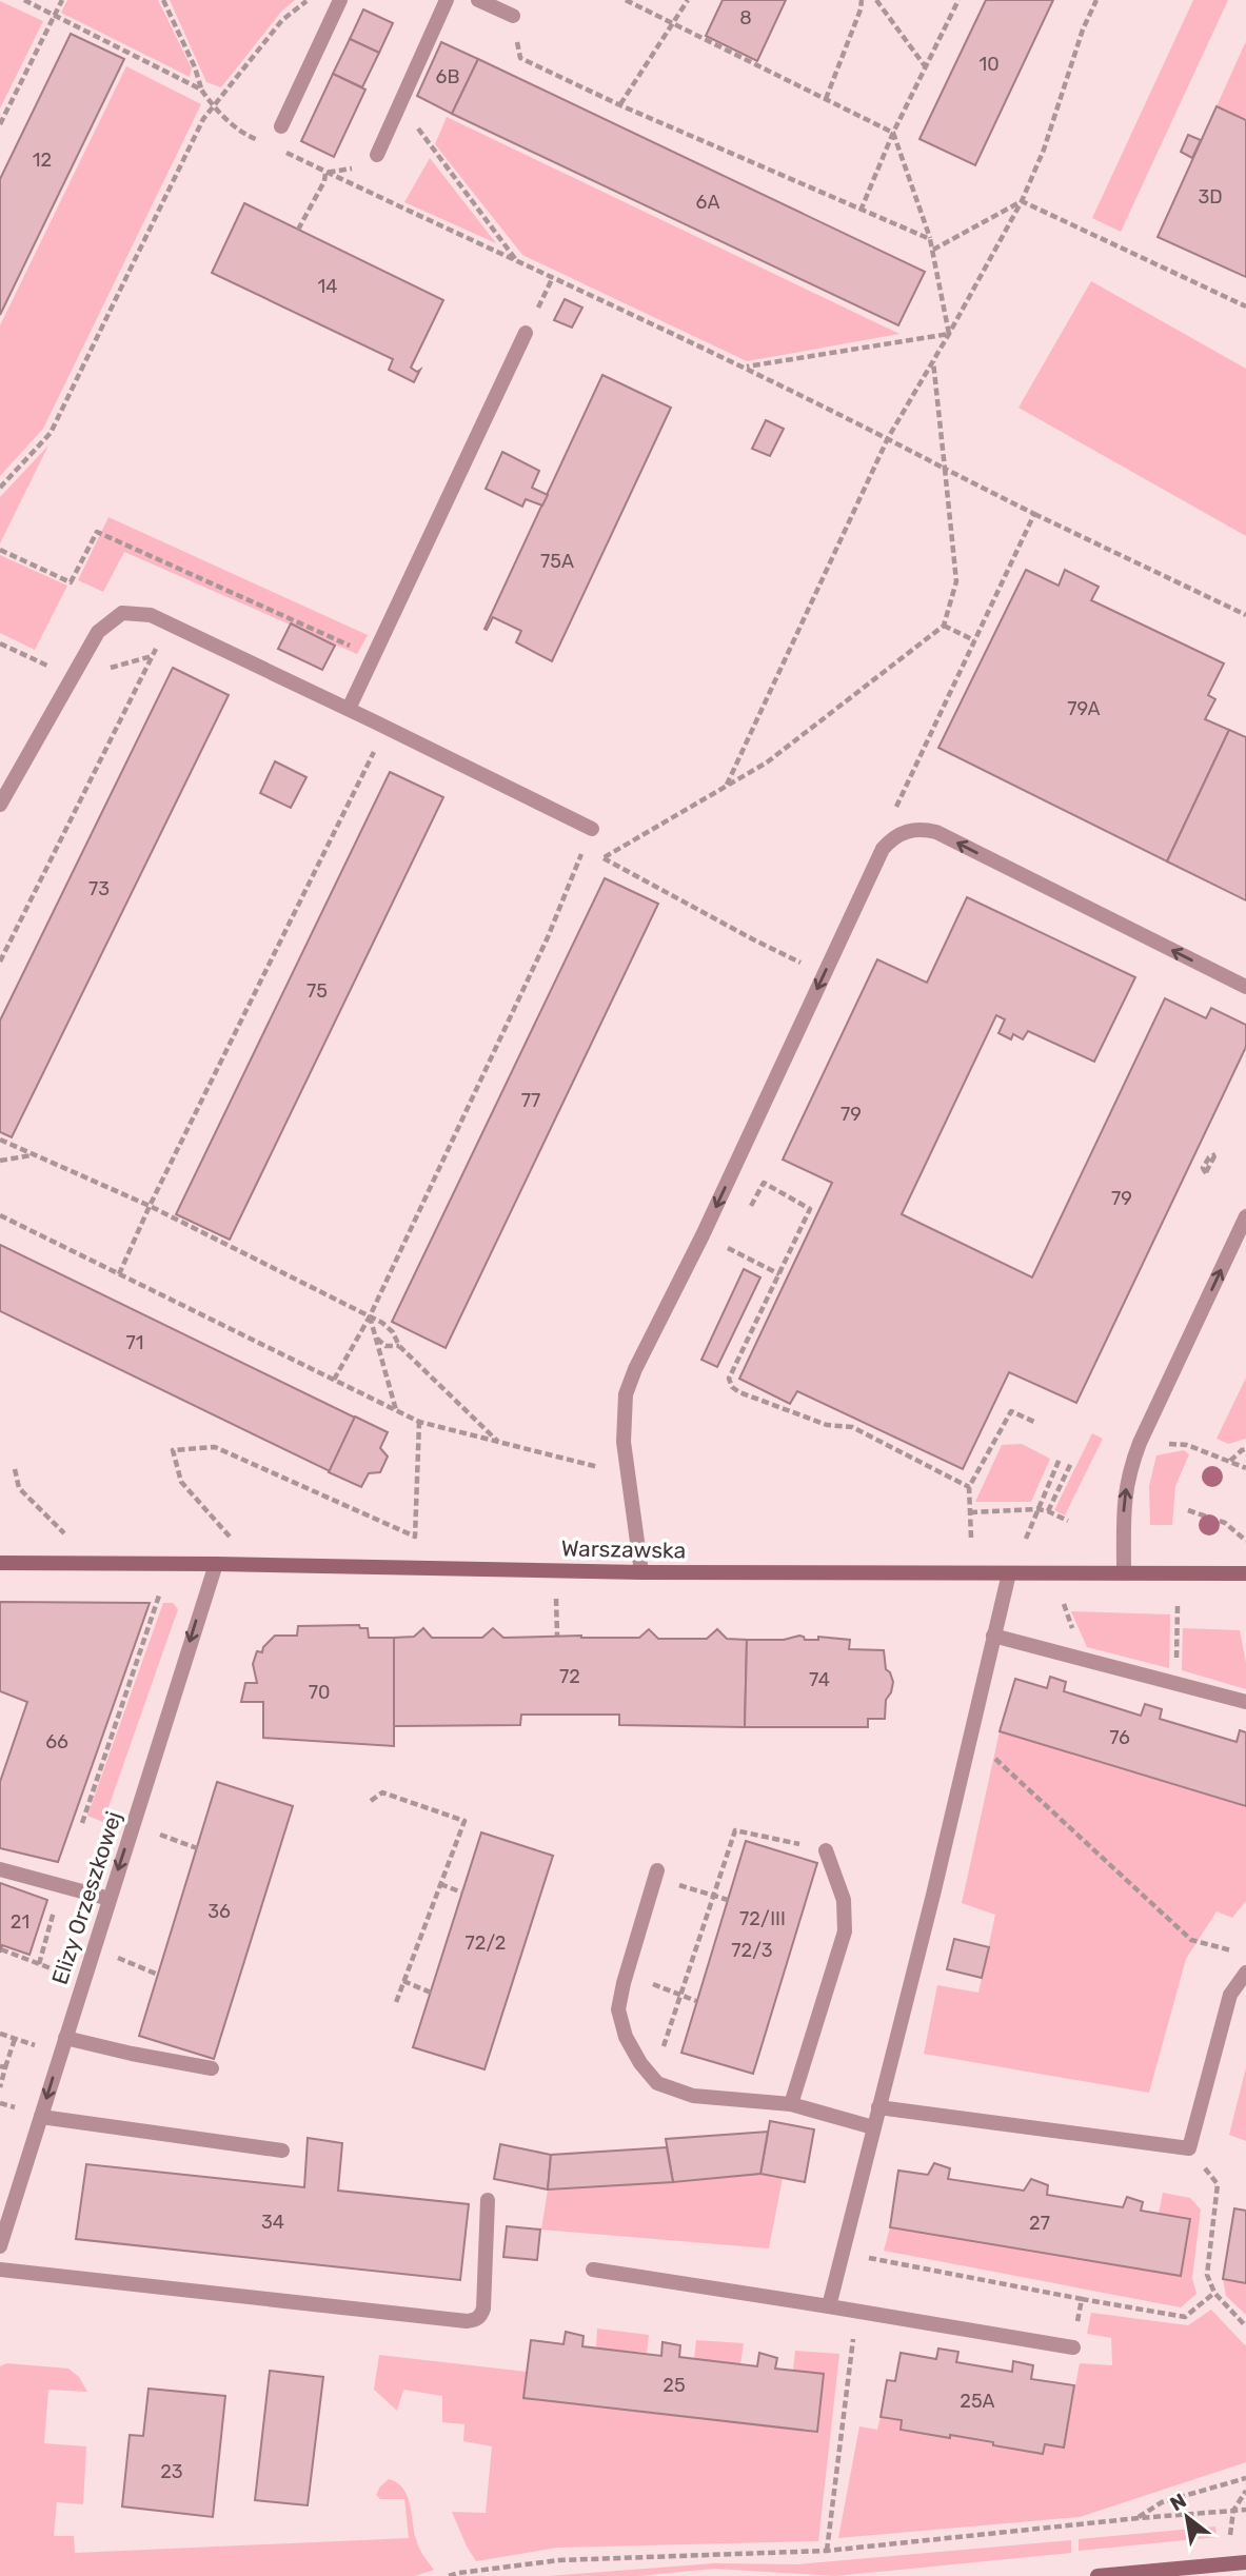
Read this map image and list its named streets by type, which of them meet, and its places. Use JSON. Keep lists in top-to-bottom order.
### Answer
{
  "streets": {
    "street": ["Warszawska", "Elizy Orzeszkowej"]
  },
  "crossings": [
    ["Warszawska", "Elizy Orzeszkowej"]
  ],
  "one_way": ["Elizy Orzeszkowej"],
  "house_numbers": [
    "8",
    "10",
    "6B",
    "12",
    "3D",
    "6A",
    "14",
    "75A",
    "79A",
    "73",
    "75",
    "77",
    "79",
    "79",
    "71",
    "72",
    "74",
    "70",
    "76",
    "66",
    "36",
    "72/III",
    "21",
    "72/2",
    "72/3",
    "34",
    "27",
    "25",
    "25A",
    "23"
  ],
  "north": "top left"
}
